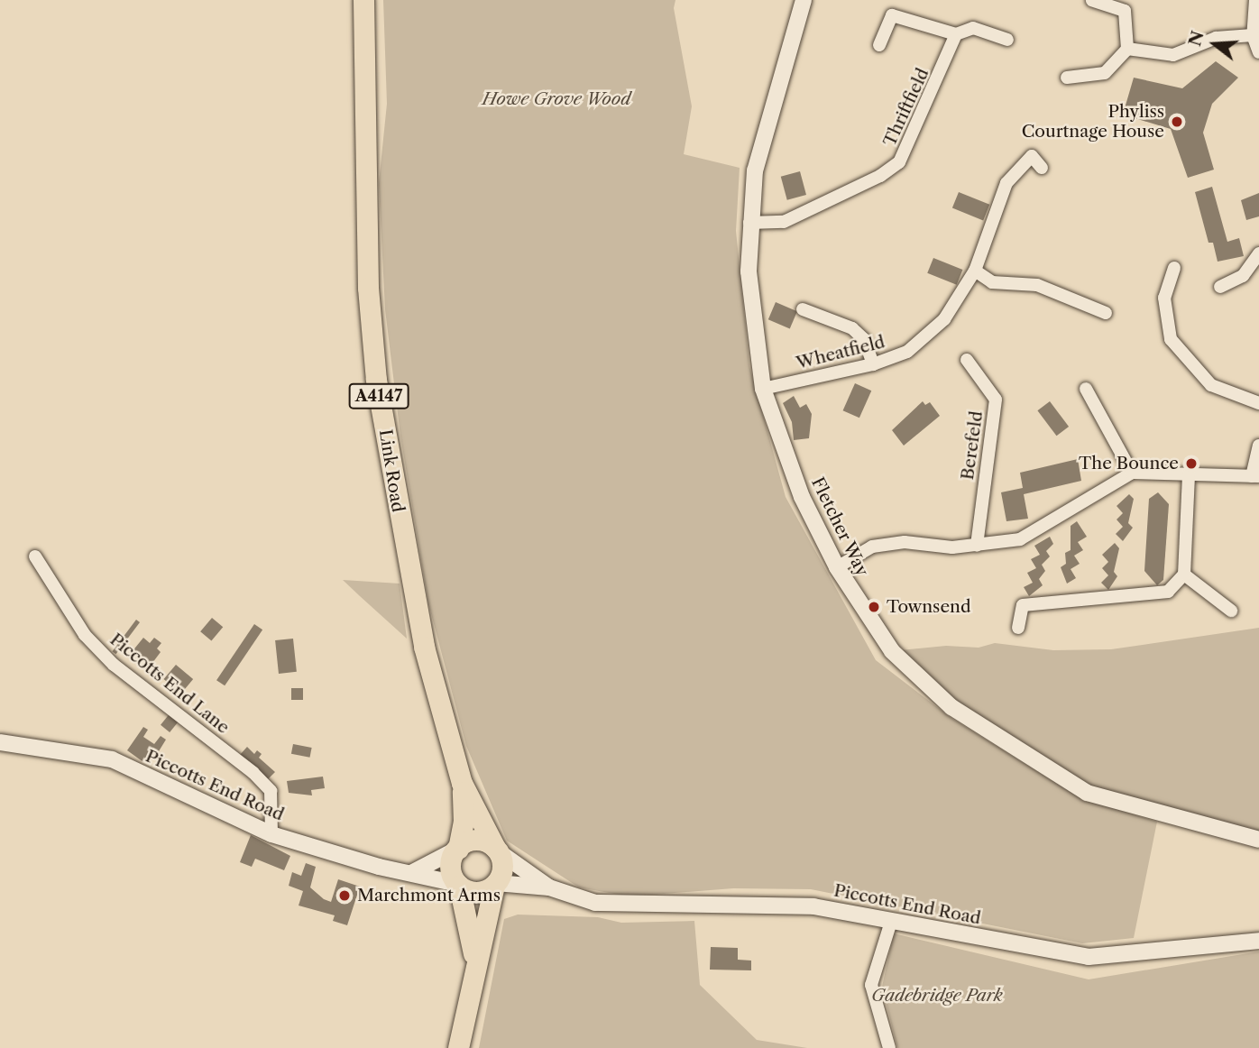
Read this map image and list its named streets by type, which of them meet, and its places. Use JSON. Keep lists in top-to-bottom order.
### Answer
{
  "streets": {
    "main road": ["A4147", "Link Road"],
    "street": [
      "Thriftfield",
      "Wheatfield",
      "Berefeld",
      "Fletcher Way",
      "Piccotts End Lane",
      "Piccotts End Road"
    ]
  },
  "crossings": [
    ["Thriftfield", "Fletcher Way"],
    ["Wheatfield", "Fletcher Way"],
    ["Link Road", "Piccotts End Road"],
    ["Piccotts End Lane", "Piccotts End Road"]
  ],
  "parks": ["Howe Grove Wood", "Gadebridge Park"],
  "places": [
    "Phyliss Courtnage House",
    "The Bounce",
    "Townsend",
    "Marchmont Arms"
  ],
  "north": "left"
}
